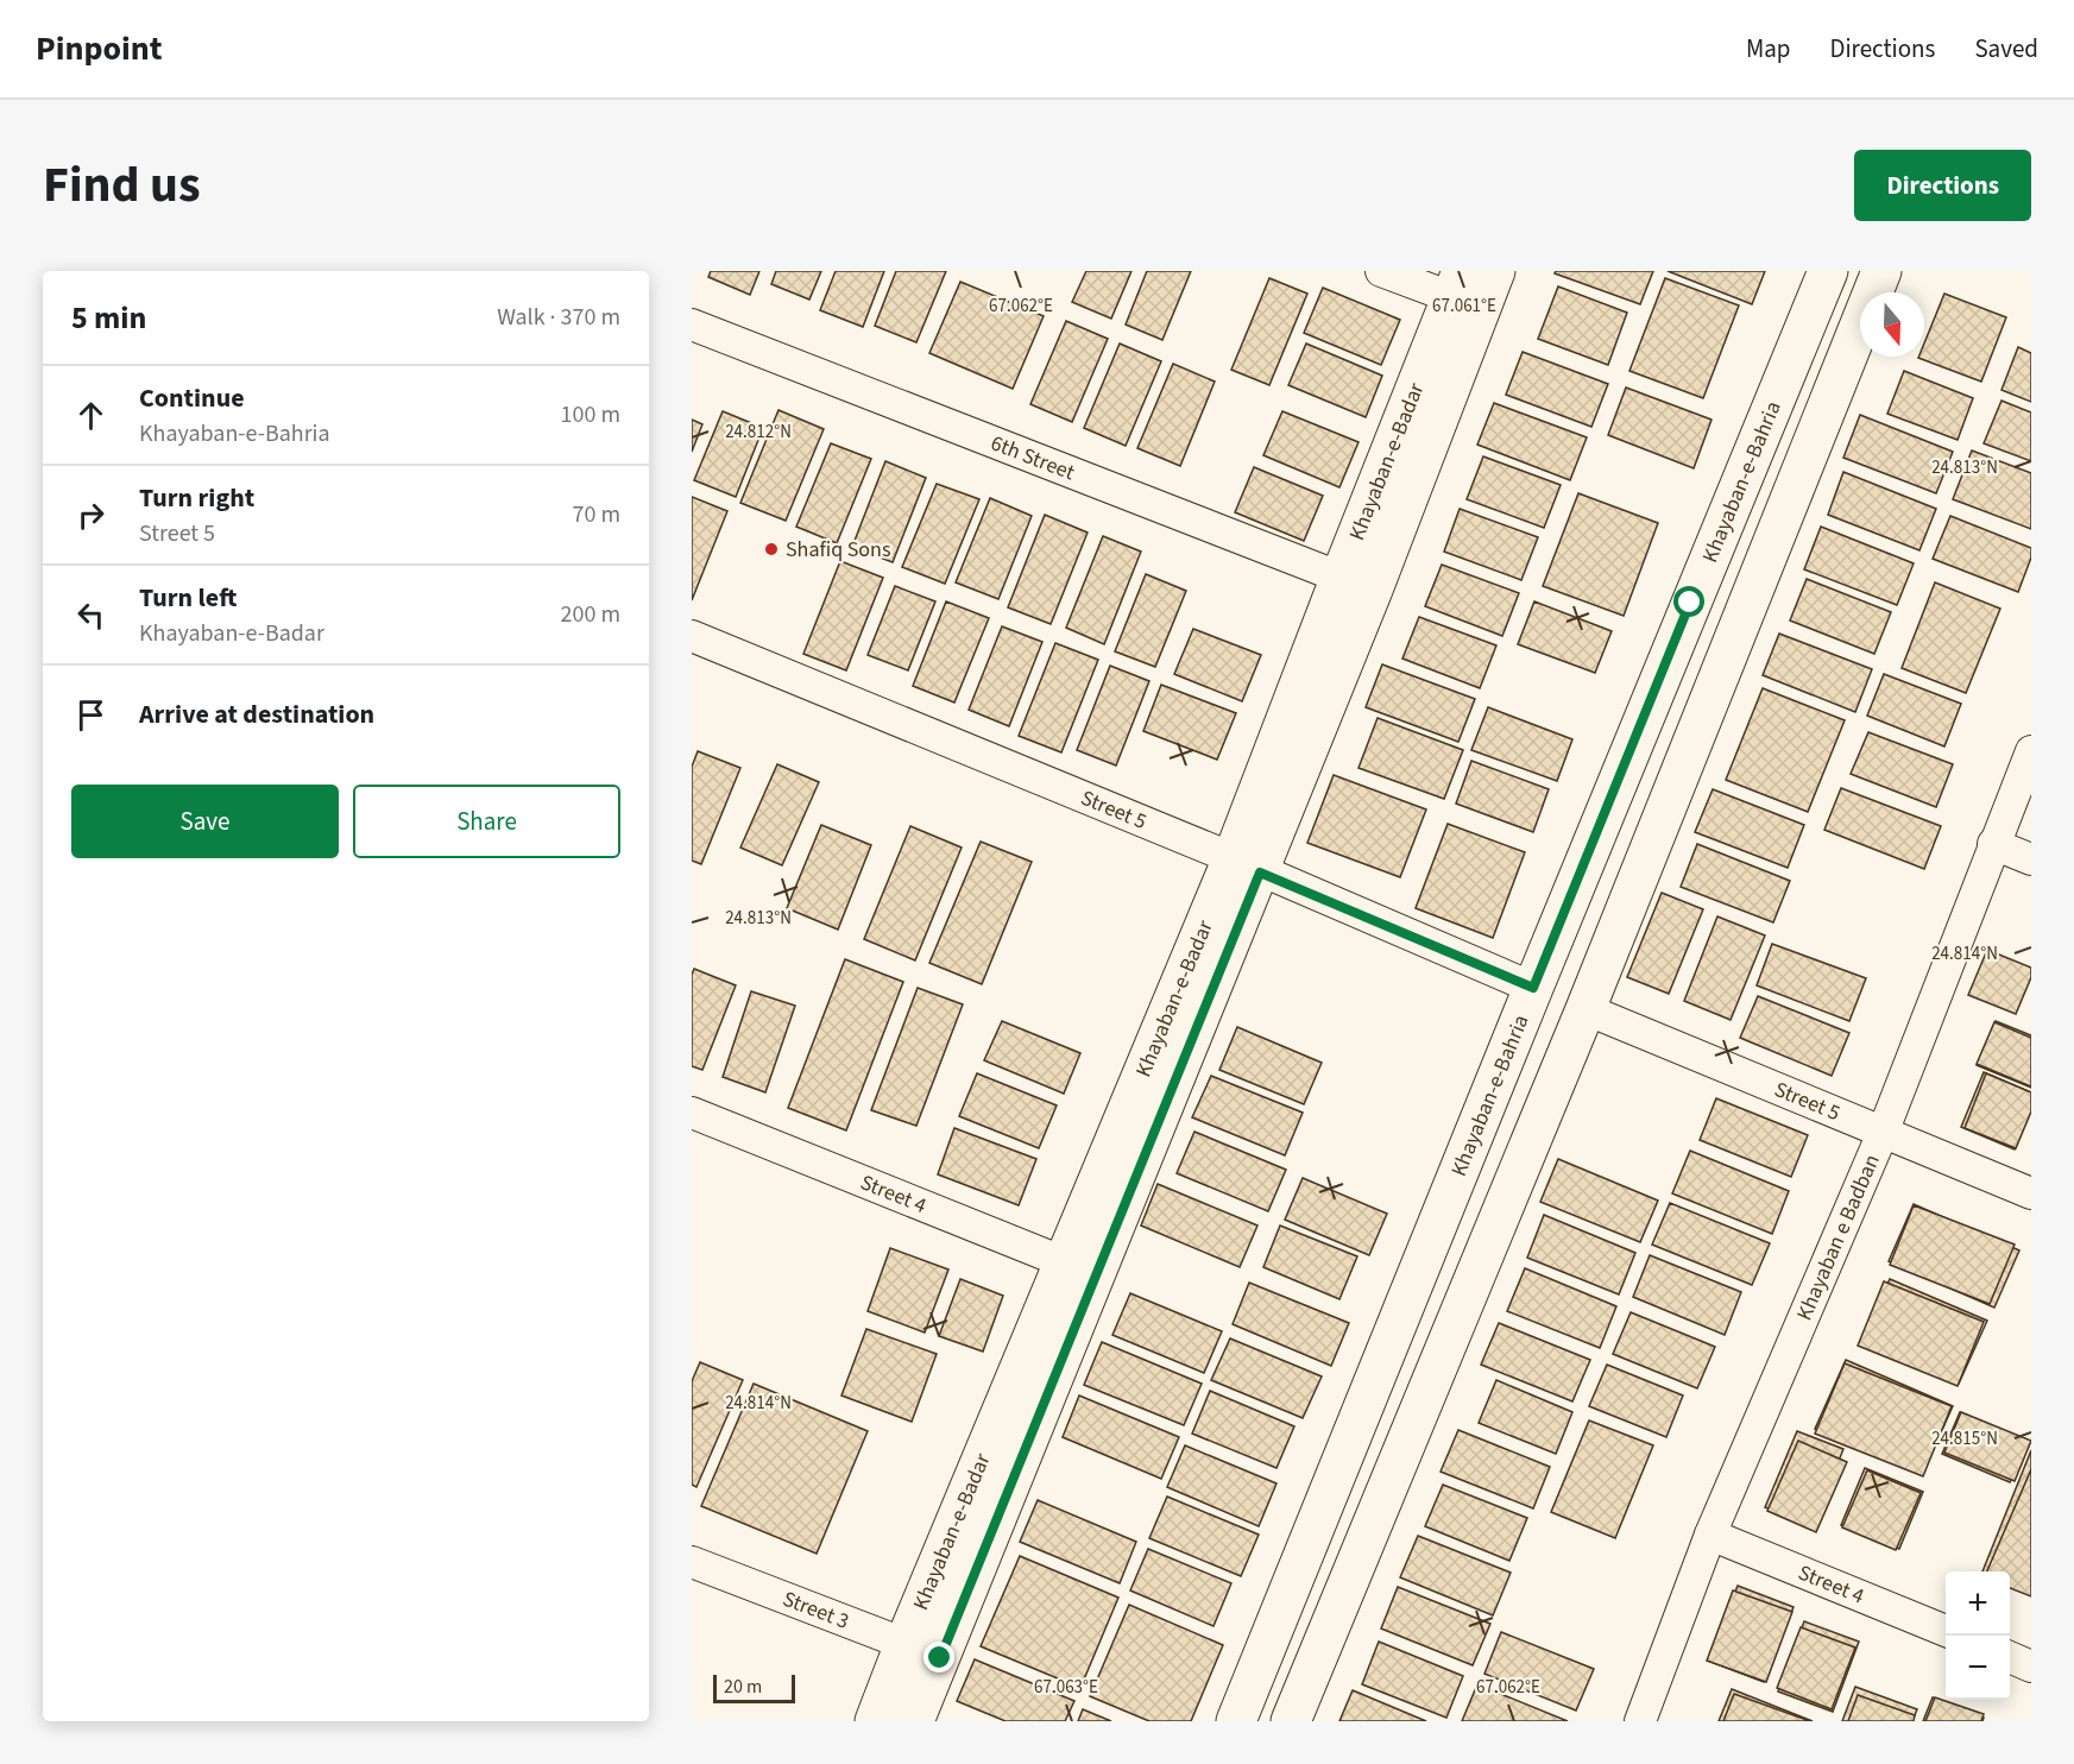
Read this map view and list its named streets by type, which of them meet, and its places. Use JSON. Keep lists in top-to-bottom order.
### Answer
{
  "streets": {
    "main road": ["Khayaban-e-Badar", "Khayaban-e-Bahria"],
    "street": [
      "6th Street",
      "Street 5",
      "Street 4",
      "Khayaban e Badban",
      "Street 3"
    ]
  },
  "crossings": [
    ["6th Street", "Khayaban-e-Badar"],
    ["Khayaban-e-Badar", "Street 5"],
    ["Khayaban-e-Badar", "Street 4"],
    ["Khayaban-e-Badar", "Street 3"],
    ["Khayaban-e-Bahria", "Street 5"],
    ["Street 5", "Khayaban e Badban"],
    ["Street 4", "Khayaban e Badban"]
  ],
  "places": ["Shafiq Sons"],
  "scale_bar": "20 m",
  "north": "bottom",
  "page": {
    "header": "Pinpoint",
    "nav": ["Map", "Directions", "Saved"],
    "title": "Find us",
    "buttons": [
      "Directions",
      ["Save", "Share"]
    ],
    "heading": ["5 min", "Walk · 370 m"],
    "list": [
      ["Continue", "Khayaban-e-Bahria", "100 m"],
      ["Turn right", "Street 5", "70 m"],
      ["Turn left", "Khayaban-e-Badar", "200 m"],
      "Arrive at destination"
    ],
    "map_buttons": ["+", "−"],
    "scale": "20 m"
  },
  "coordinates": [
    "67.062°E",
    "67.061°E",
    "24.812°N",
    "24.813°N",
    "24.814°N",
    "24.815°N",
    "67.063°E"
  ]
}
